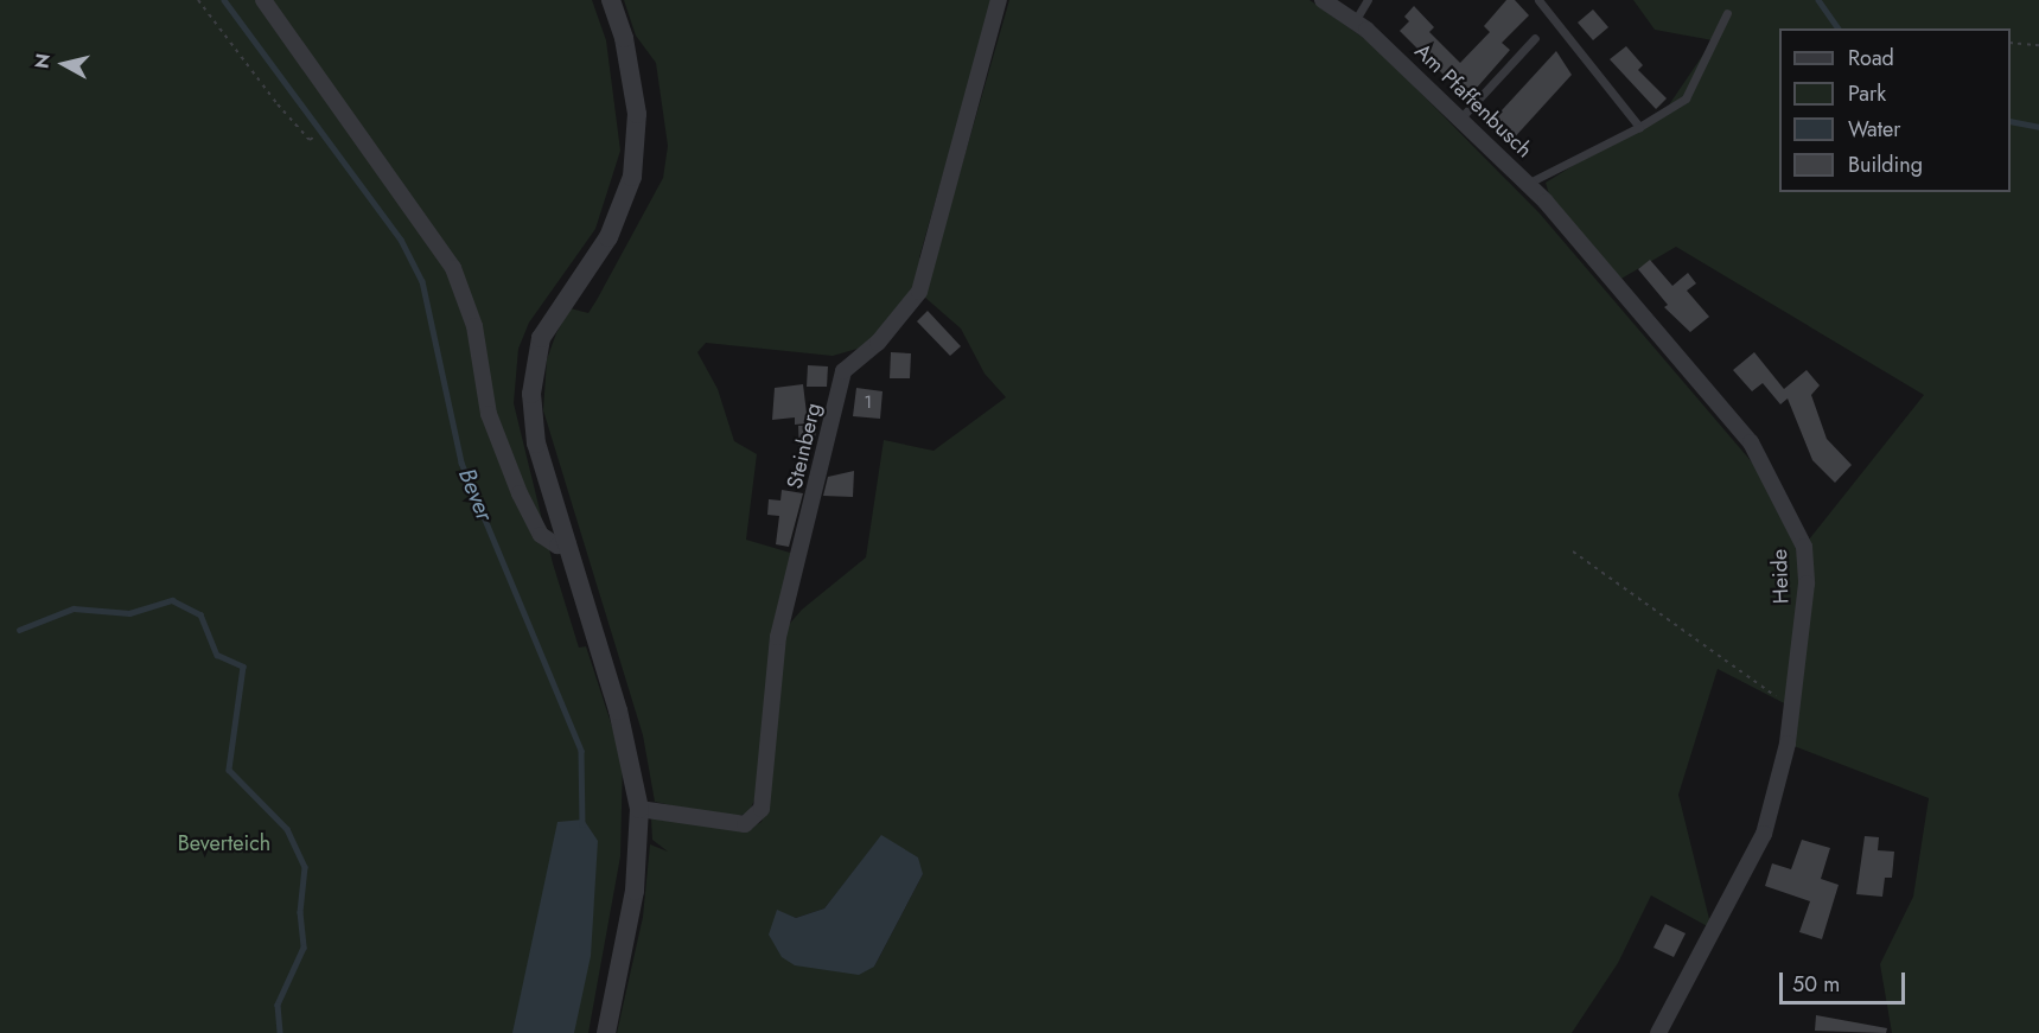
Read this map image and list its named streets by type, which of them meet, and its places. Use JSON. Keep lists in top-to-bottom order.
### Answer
{
  "streets": {
    "street": ["Am Pfaffenbusch", "Steinberg", "Heide"]
  },
  "crossings": [
    ["Am Pfaffenbusch", "Heide"]
  ],
  "water": ["Bever"],
  "parks": ["Beverteich"],
  "house_numbers": ["1"],
  "legend": [
    "Road",
    "Park",
    "Water",
    "Building"
  ],
  "scale_bar": "50 m",
  "north": "left"
}
